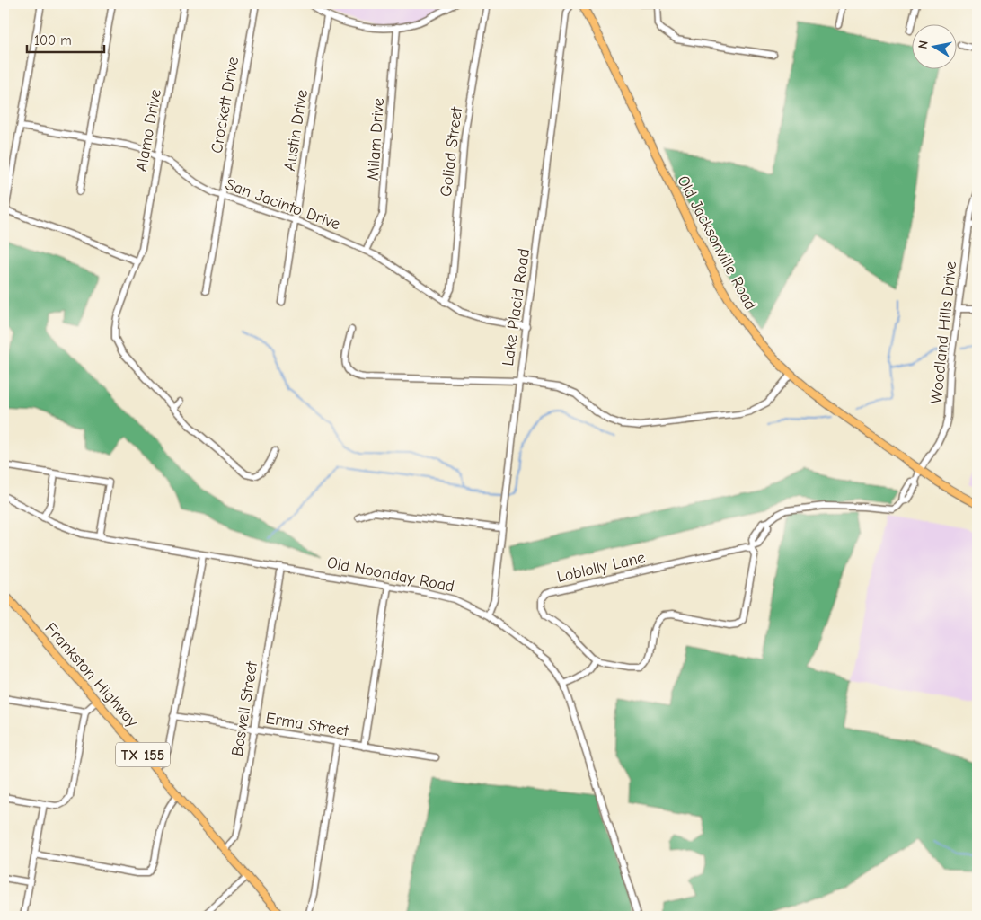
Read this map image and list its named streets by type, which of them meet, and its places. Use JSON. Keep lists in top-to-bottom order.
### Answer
{
  "streets": {
    "main road": ["Old Jacksonville Road", "Frankston Highway", "TX 155"],
    "street": [
      "Crockett Drive",
      "Alamo Drive",
      "Austin Drive",
      "Milam Drive",
      "Goliad Street",
      "San Jacinto Drive",
      "Lake Placid Road",
      "Woodland Hills Drive",
      "Loblolly Lane",
      "Old Noonday Road",
      "Boswell Street",
      "Erma Street"
    ]
  },
  "crossings": [
    ["Crockett Drive", "San Jacinto Drive"],
    ["Alamo Drive", "San Jacinto Drive"],
    ["Austin Drive", "San Jacinto Drive"],
    ["Milam Drive", "San Jacinto Drive"],
    ["Goliad Street", "San Jacinto Drive"],
    ["San Jacinto Drive", "Lake Placid Road"],
    ["Old Jacksonville Road", "Woodland Hills Drive"],
    ["Lake Placid Road", "Old Noonday Road"],
    ["Old Noonday Road", "Boswell Street"],
    ["Frankston Highway", "Boswell Street"],
    ["Boswell Street", "Erma Street"]
  ],
  "scale_bar": "100 m",
  "north": "left"
}
